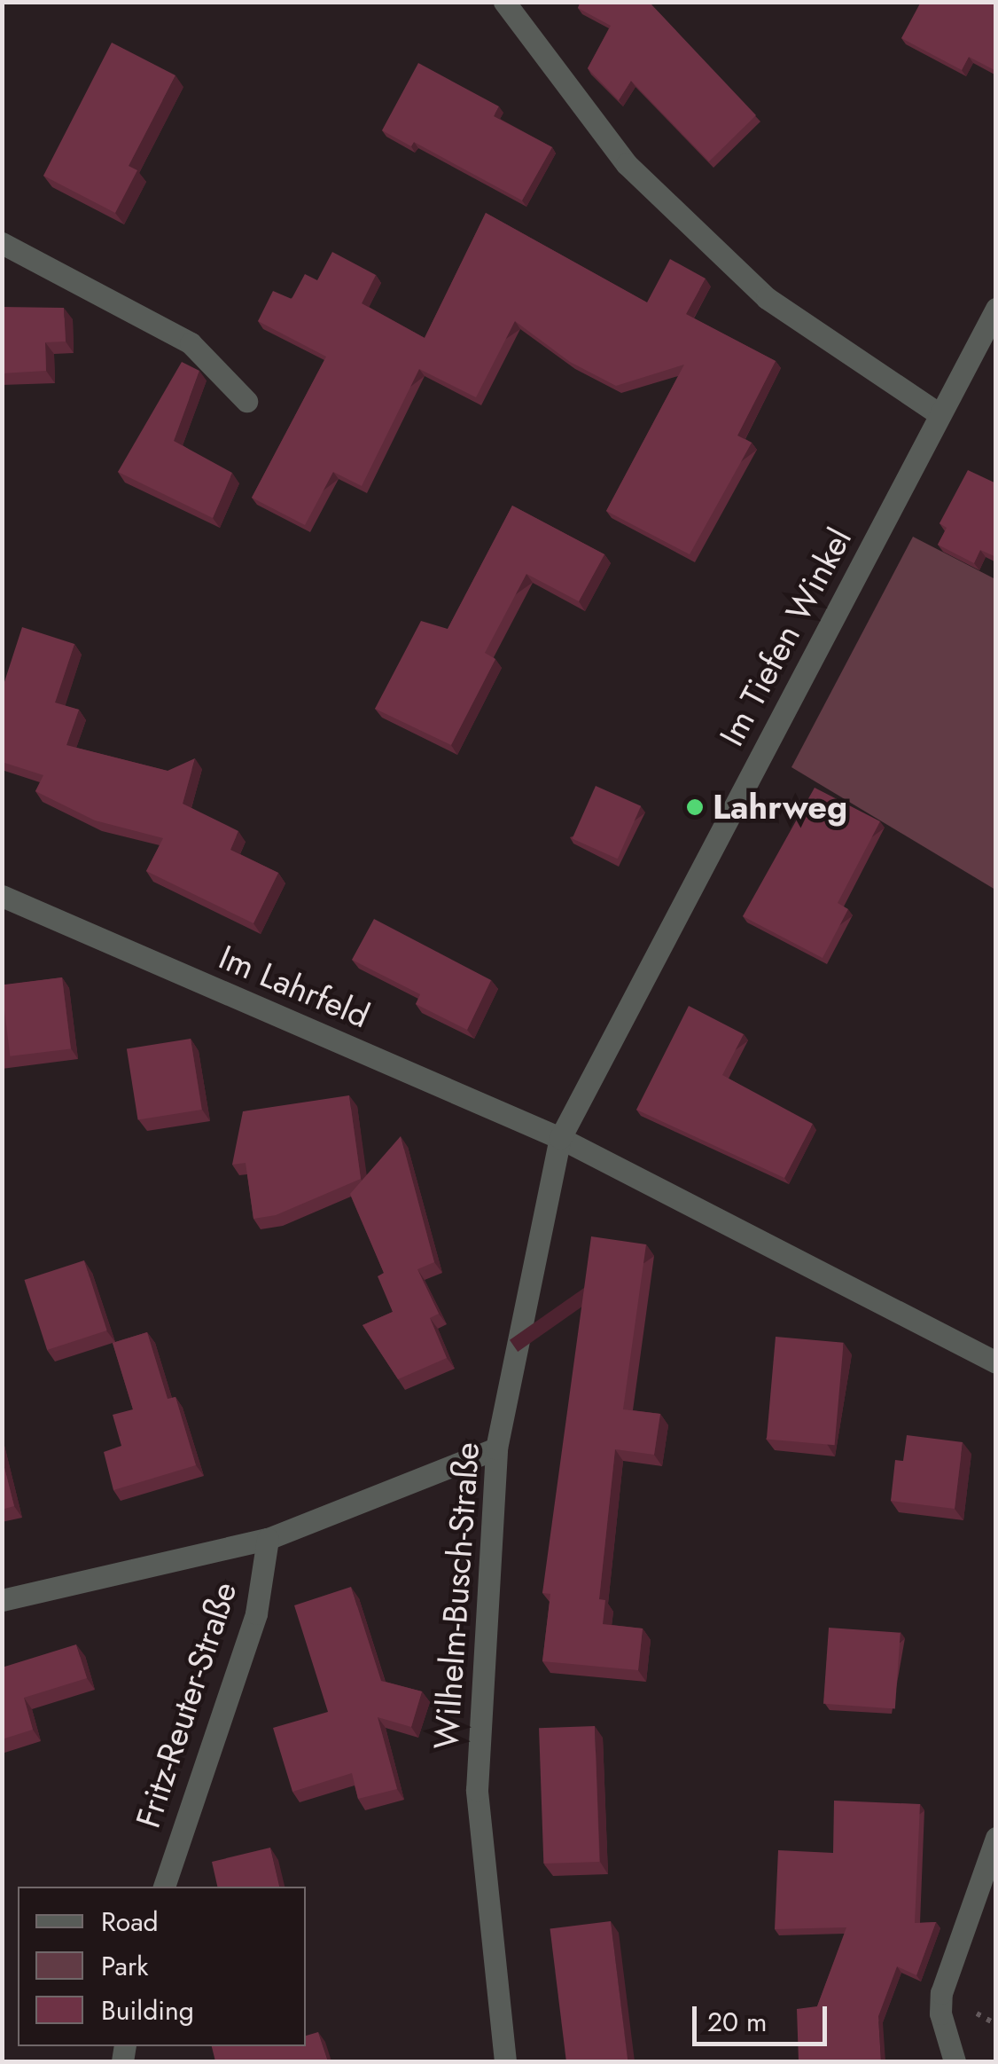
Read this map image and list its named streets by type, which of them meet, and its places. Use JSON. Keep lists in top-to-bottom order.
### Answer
{
  "streets": {
    "street": [
      "Im Tiefen Winkel",
      "Im Lahrfeld",
      "Wilhelm-Busch-Straße",
      "Fritz-Reuter-Straße"
    ]
  },
  "crossings": [
    ["Im Tiefen Winkel", "Im Lahrfeld"],
    ["Im Tiefen Winkel", "Wilhelm-Busch-Straße"],
    ["Im Lahrfeld", "Wilhelm-Busch-Straße"]
  ],
  "places": ["Lahrweg"],
  "legend": ["Road", "Park", "Building"],
  "scale_bar": "20 m"
}
